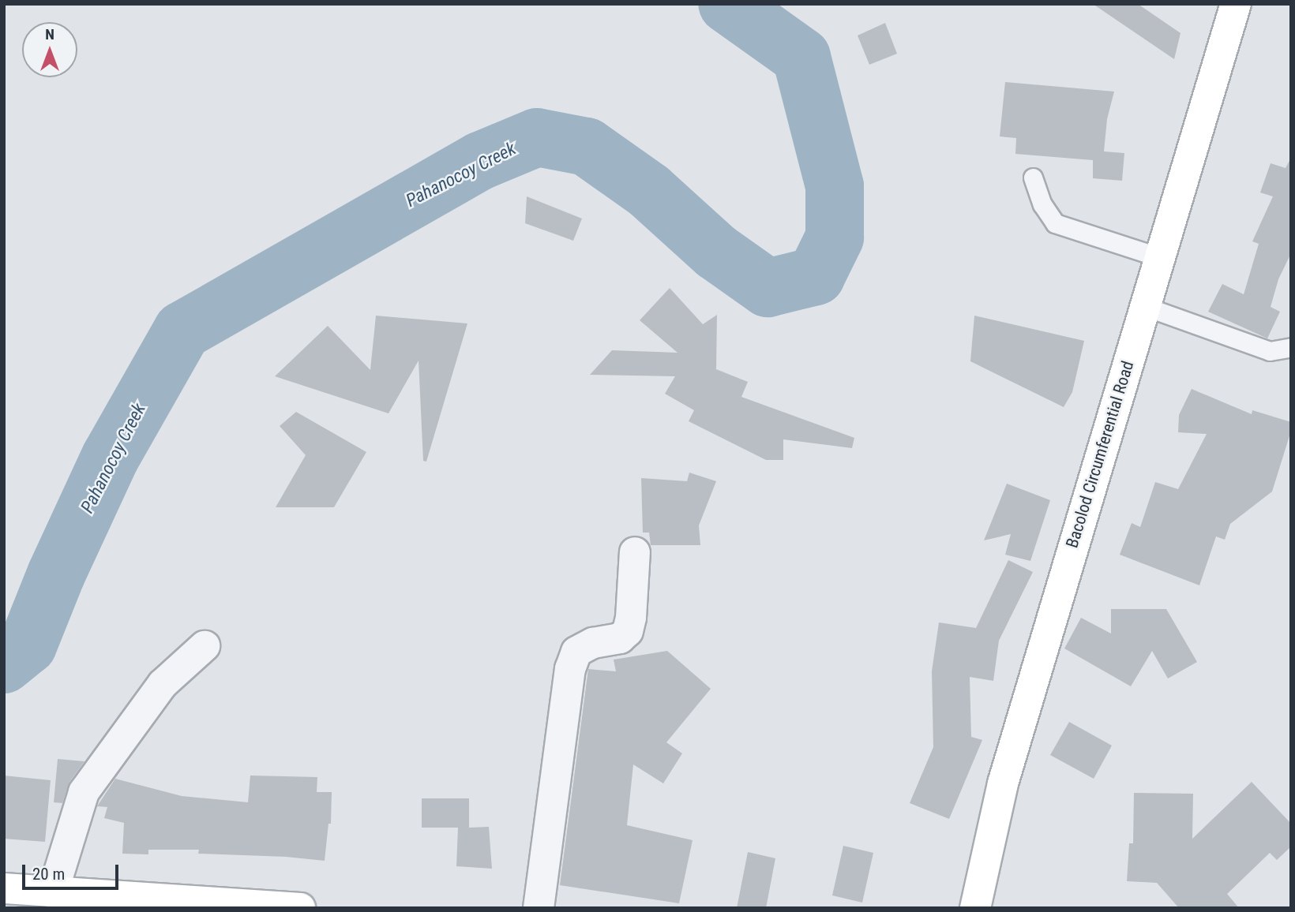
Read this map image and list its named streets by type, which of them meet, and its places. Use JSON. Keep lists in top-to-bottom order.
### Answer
{
  "streets": {
    "main road": ["Bacolod Circumferential Road"]
  },
  "water": ["Pahanocoy Creek"],
  "scale_bar": "20 m",
  "north": "top"
}
